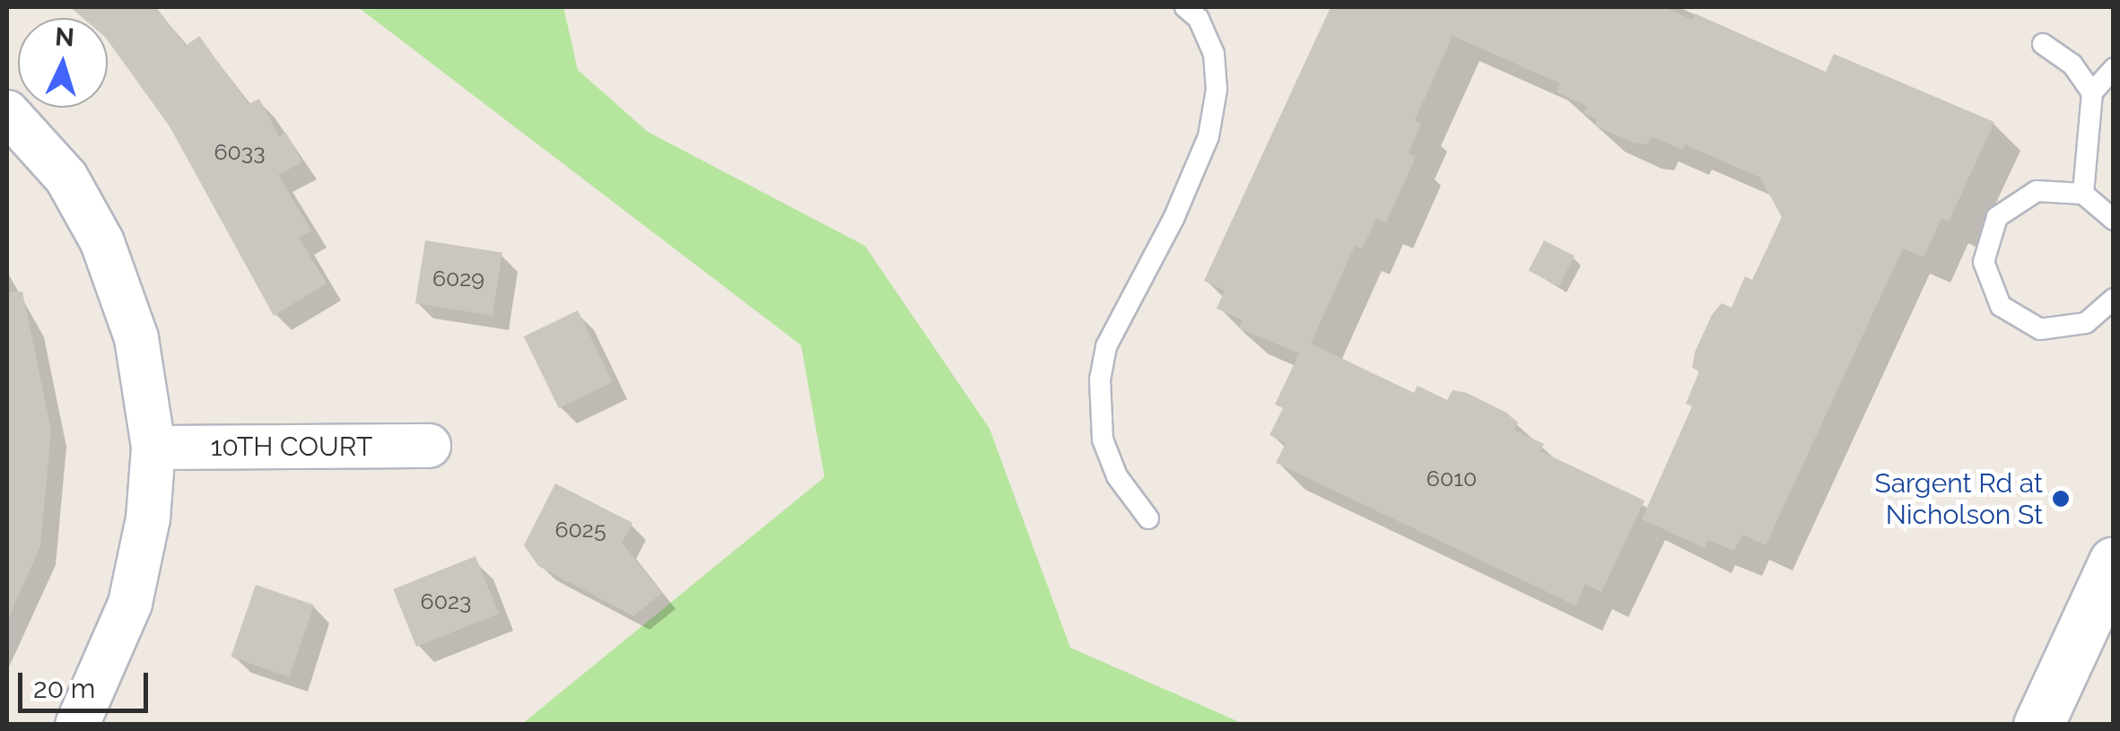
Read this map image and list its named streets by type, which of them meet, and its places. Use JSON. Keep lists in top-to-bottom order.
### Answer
{
  "streets": {
    "street": ["10TH COURT"]
  },
  "places": ["Sargent Rd at Nicholson St"],
  "house_numbers": [
    "6033",
    "6029",
    "6010",
    "6025",
    "6023"
  ],
  "scale_bar": "20 m",
  "north": "top"
}
